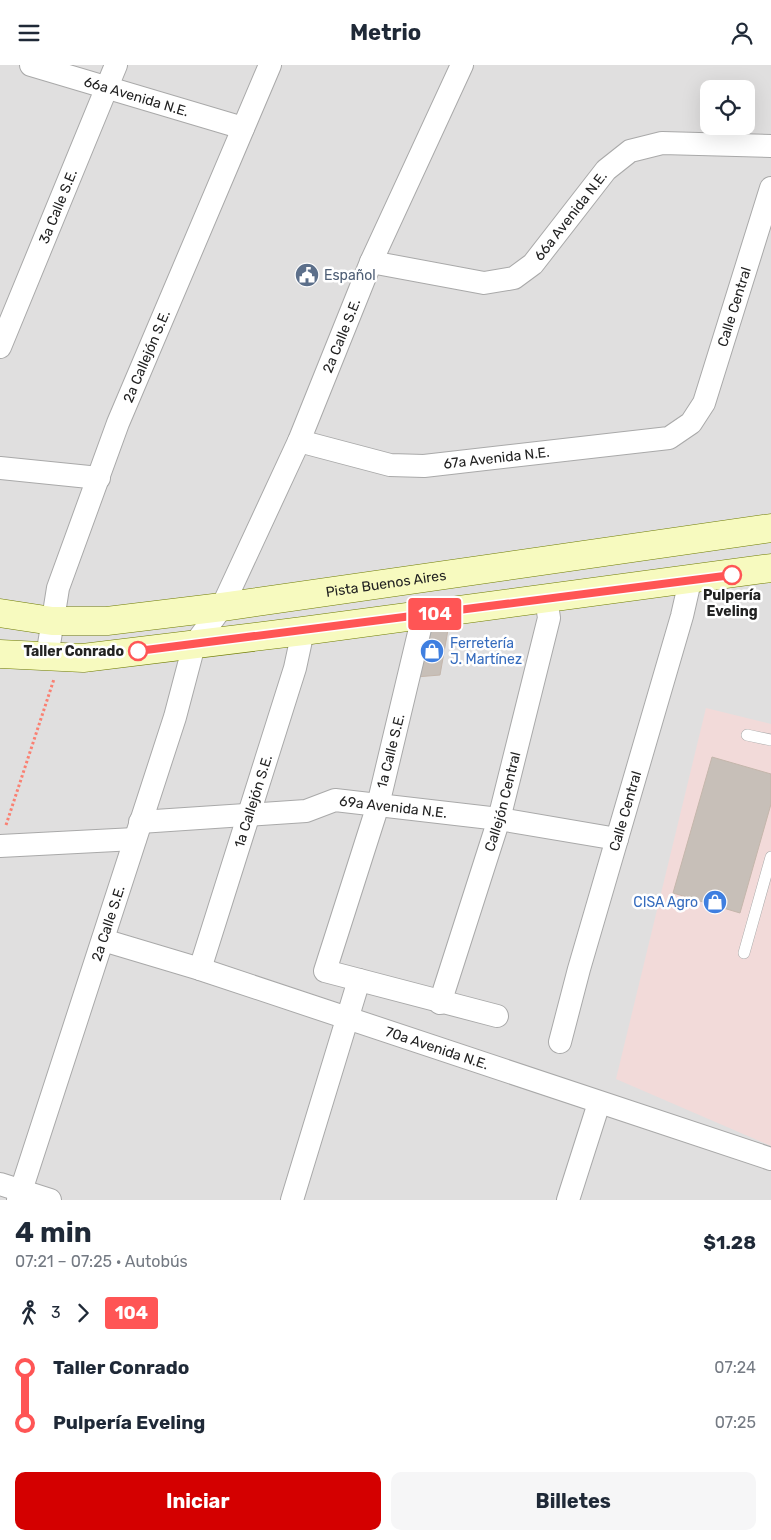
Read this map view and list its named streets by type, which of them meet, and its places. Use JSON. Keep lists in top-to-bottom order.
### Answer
{
  "streets": {
    "main road": ["Pista Buenos Aires"],
    "street": [
      "66a Avenida N.E.",
      "3a Calle S.E.",
      "Calle Central",
      "2a Calle S.E.",
      "2a Callejón S.E.",
      "67a Avenida N.E.",
      "1a Calle S.E.",
      "1a Callejón S.E.",
      "Callejón Central",
      "69a Avenida N.E.",
      "70a Avenida N.E."
    ]
  },
  "crossings": [
    ["66a Avenida N.E.", "3a Calle S.E."],
    ["66a Avenida N.E.", "2a Calle S.E."],
    ["66a Avenida N.E.", "2a Callejón S.E."],
    ["Calle Central", "67a Avenida N.E."],
    ["Calle Central", "69a Avenida N.E."],
    ["2a Calle S.E.", "67a Avenida N.E."],
    ["2a Calle S.E.", "Pista Buenos Aires"],
    ["2a Calle S.E.", "69a Avenida N.E."],
    ["2a Calle S.E.", "70a Avenida N.E."],
    ["2a Callejón S.E.", "Pista Buenos Aires"],
    ["1a Calle S.E.", "69a Avenida N.E."],
    ["1a Callejón S.E.", "69a Avenida N.E."],
    ["1a Callejón S.E.", "70a Avenida N.E."],
    ["Callejón Central", "69a Avenida N.E."]
  ],
  "places": {
    "public building": ["Español"],
    "other": ["Pulpería Eveling", "Taller Conrado"],
    "shop": ["Ferretería J. Martínez", "CISA Agro"]
  },
  "lines": ["bus line 104"],
  "page": {
    "header": "Metrio",
    "on_map": "104",
    "heading": ["4 min", "07:21 – 07:25 · Autobús", "$1.28"],
    "legs": ["3", "104"],
    "list": [
      {
        "name": "Taller Conrado",
        "value": "07:24"
      },
      {
        "name": "Pulpería Eveling",
        "value": "07:25"
      }
    ],
    "buttons": ["Iniciar", "Billetes"]
  }
}
